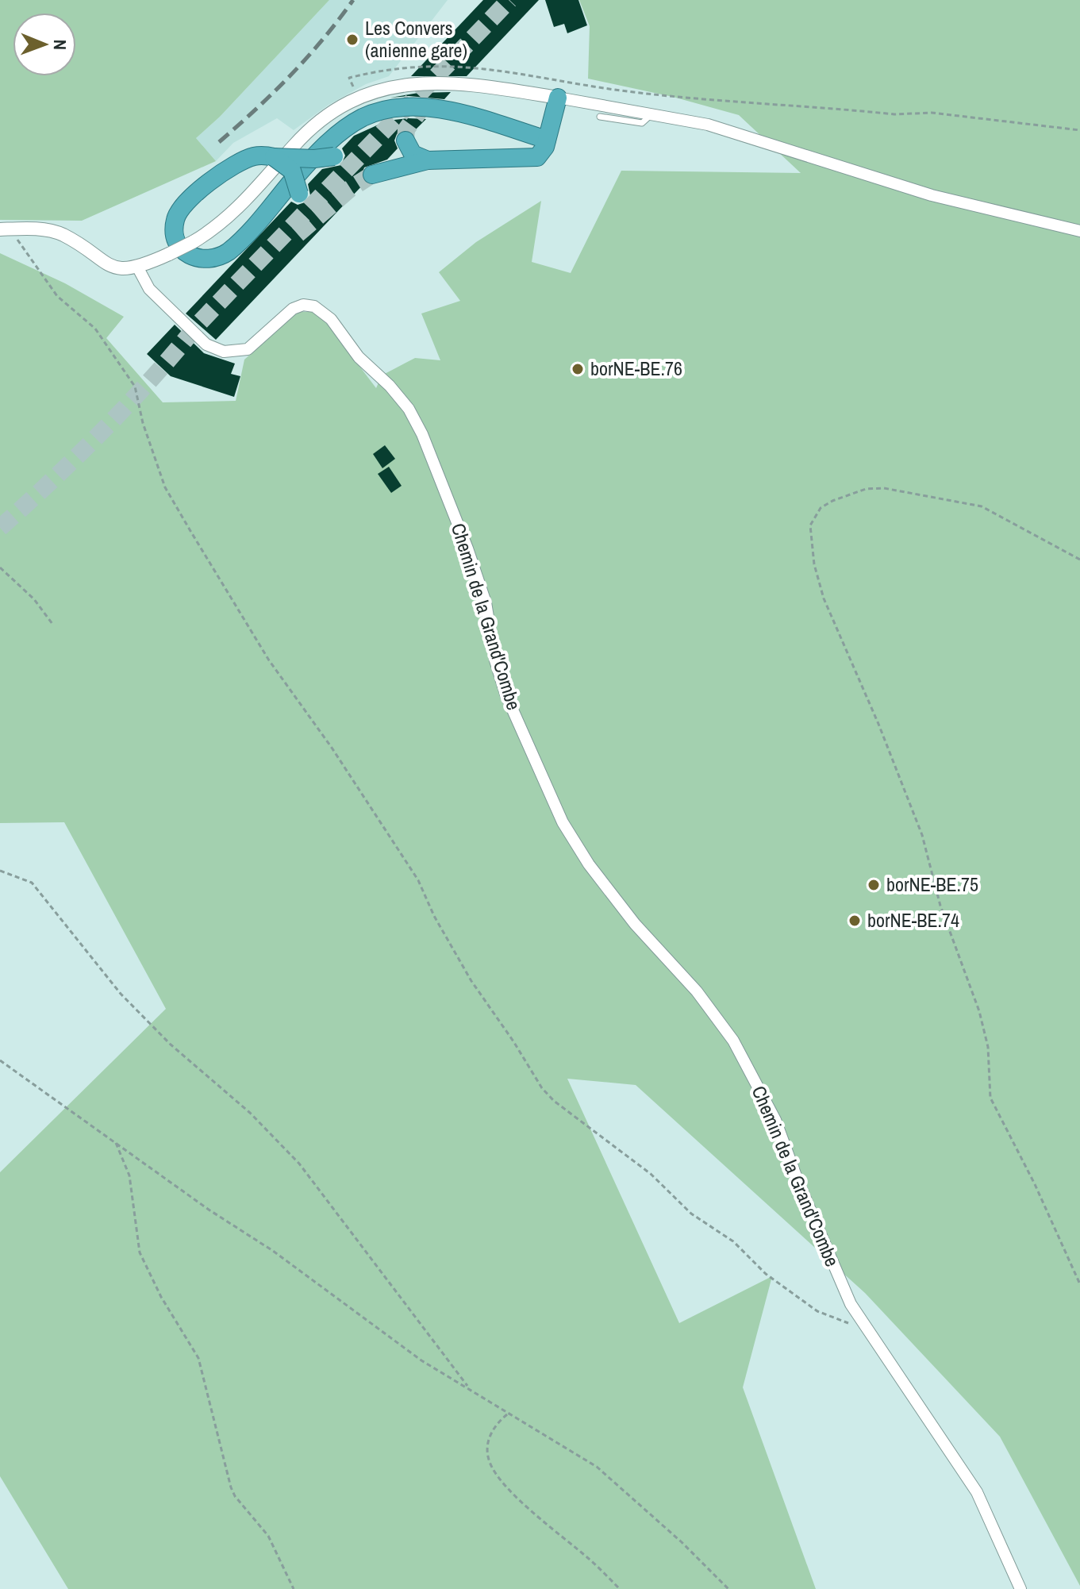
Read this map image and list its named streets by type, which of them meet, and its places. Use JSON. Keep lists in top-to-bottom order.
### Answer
{
  "streets": {
    "street": ["Chemin de la Grand'Combe"]
  },
  "places": [
    "Les Convers (anienne gare)",
    "borNE-BE.76",
    "borNE-BE.75",
    "borNE-BE.74"
  ],
  "north": "right"
}
